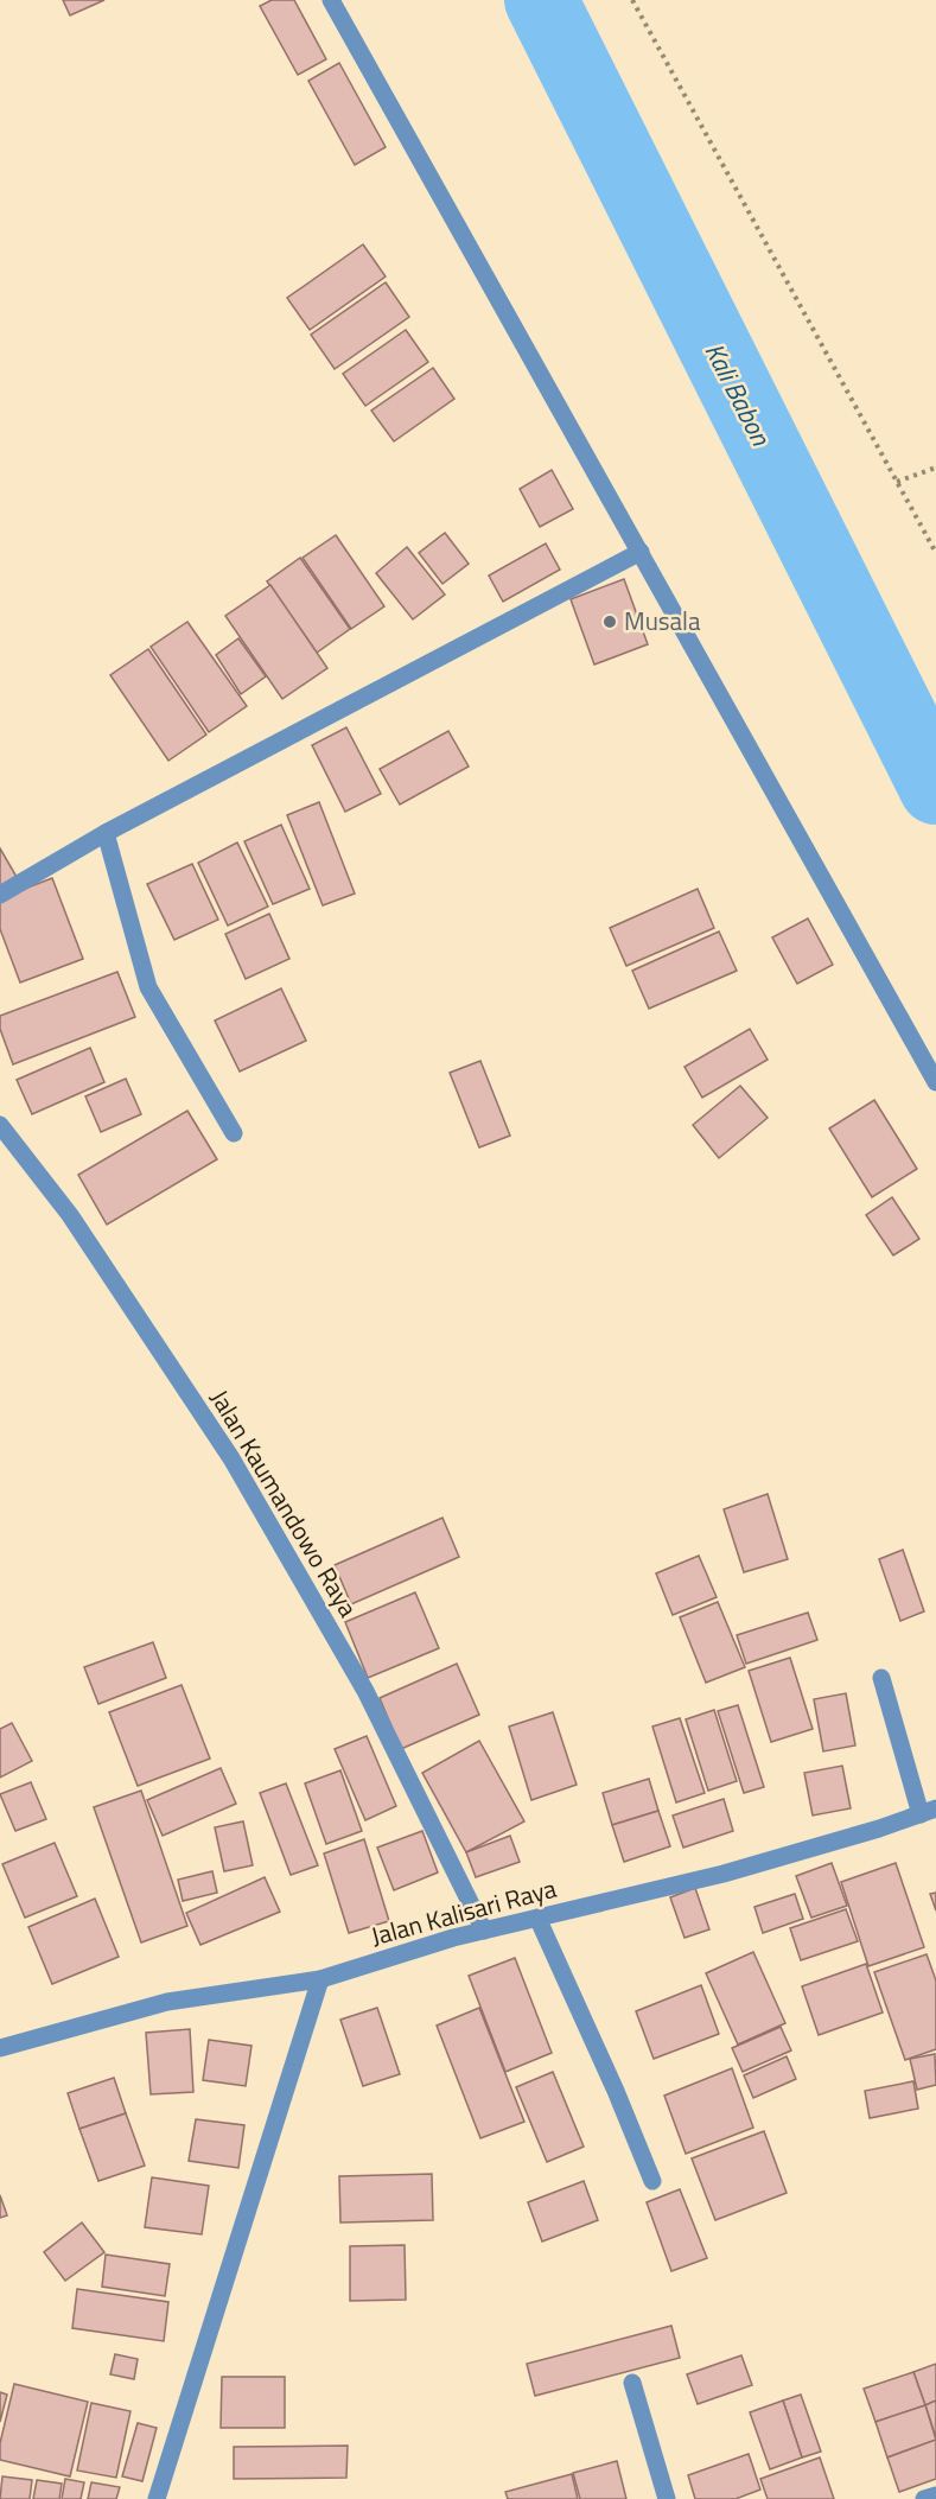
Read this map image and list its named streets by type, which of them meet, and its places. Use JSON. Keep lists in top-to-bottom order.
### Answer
{
  "streets": {
    "street": ["Jalan Kaumandowo Raya", "Jalan Kalisari Raya"]
  },
  "crossings": [
    ["Jalan Kaumandowo Raya", "Jalan Kalisari Raya"]
  ],
  "water": ["Kali Babon"],
  "places": ["Musala"]
}
